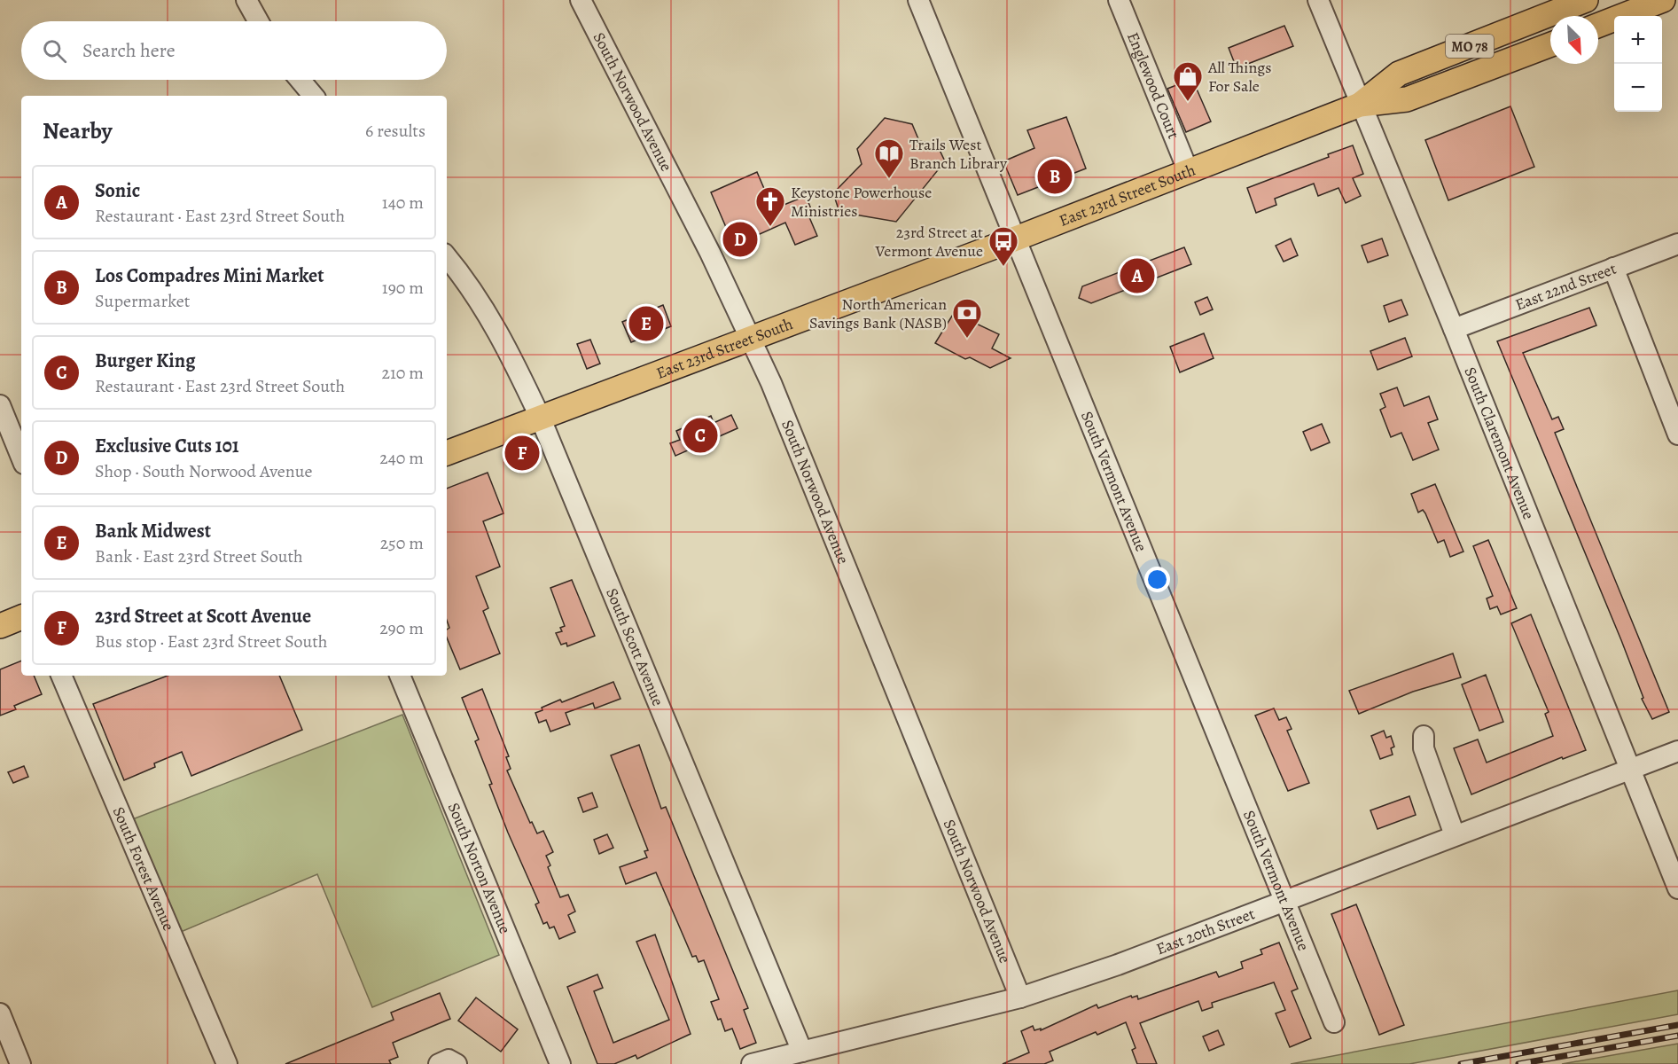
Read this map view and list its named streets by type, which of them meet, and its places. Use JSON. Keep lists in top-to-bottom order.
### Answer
{
  "streets": {
    "main road": ["MO 78", "East 23rd Street South"],
    "street": [
      "Englewood Court",
      "South Norwood Avenue",
      "East 22nd Street",
      "South Claremont Avenue",
      "South Vermont Avenue",
      "South Scott Avenue",
      "South Forest Avenue",
      "South Norton Avenue",
      "East 20th Street"
    ]
  },
  "crossings": [
    ["Englewood Court", "East 23rd Street South"],
    ["South Norwood Avenue", "East 23rd Street South"],
    ["South Norwood Avenue", "East 20th Street"],
    ["East 23rd Street South", "South Claremont Avenue"],
    ["East 23rd Street South", "South Vermont Avenue"],
    ["East 23rd Street South", "South Scott Avenue"],
    ["East 22nd Street", "South Claremont Avenue"],
    ["South Claremont Avenue", "East 20th Street"],
    ["South Vermont Avenue", "East 20th Street"],
    ["South Scott Avenue", "East 20th Street"]
  ],
  "places": {
    "shop": ["All Things For Sale"],
    "library": ["Trails West Branch Library"],
    "church": ["Keystone Powerhouse Ministries"],
    "bus stop": ["23rd Street at Vermont Avenue"],
    "bank": ["North American Savings Bank (NASB)"]
  },
  "north": "bottom right",
  "page": {
    "map_buttons": ["+", "−"],
    "search": "Search here",
    "heading": ["Nearby", "6 results"],
    "pins": [
      "B",
      "D",
      "A",
      "E",
      "C",
      "F"
    ],
    "list": [
      {
        "mark": "A",
        "name": "Sonic",
        "note": "Restaurant · East 23rd Street South",
        "value": "140 m"
      },
      {
        "mark": "B",
        "name": "Los Compadres Mini Market",
        "note": "Supermarket",
        "value": "190 m"
      },
      {
        "mark": "C",
        "name": "Burger King",
        "note": "Restaurant · East 23rd Street South",
        "value": "210 m"
      },
      {
        "mark": "D",
        "name": "Exclusive Cuts 101",
        "note": "Shop · South Norwood Avenue",
        "value": "240 m"
      },
      {
        "mark": "E",
        "name": "Bank Midwest",
        "note": "Bank · East 23rd Street South",
        "value": "250 m"
      },
      {
        "mark": "F",
        "name": "23rd Street at Scott Avenue",
        "note": "Bus stop · East 23rd Street South",
        "value": "290 m"
      }
    ]
  }
}
